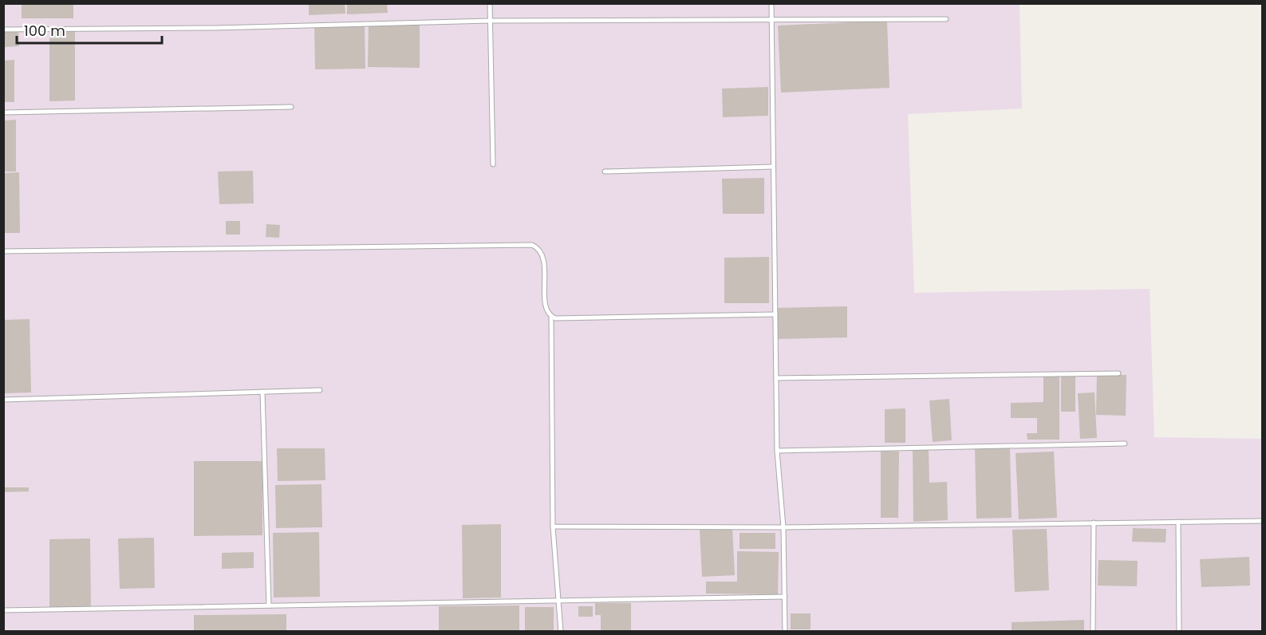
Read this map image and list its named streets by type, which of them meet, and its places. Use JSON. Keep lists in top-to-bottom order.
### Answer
{
  "scale_bar": "100 m"
}
